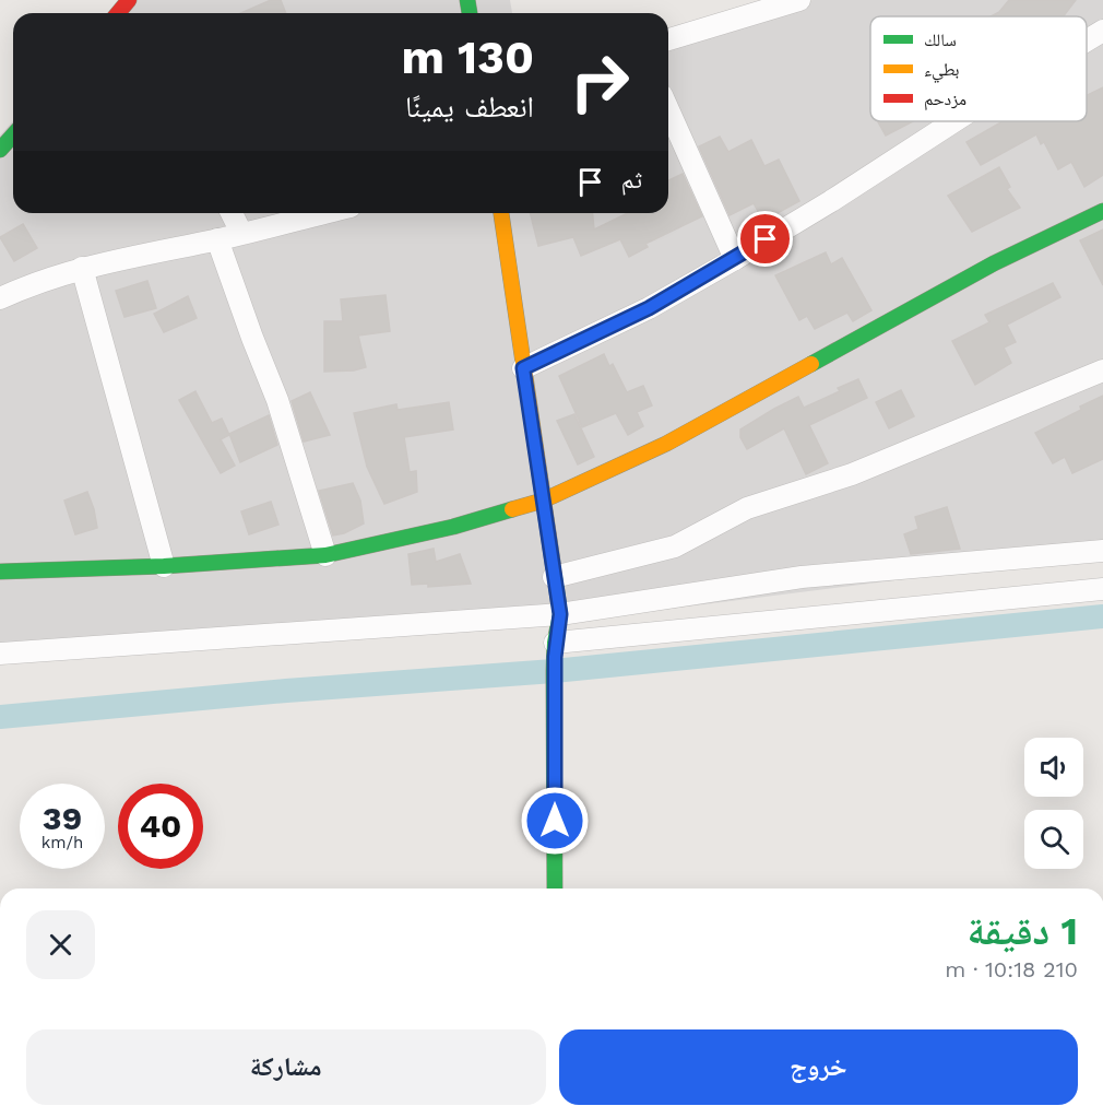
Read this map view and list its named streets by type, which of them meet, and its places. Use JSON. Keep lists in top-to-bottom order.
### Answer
{
  "legend": ["سالك", "بطيء", "مزدحم"],
  "page": {
    "turn": ["130 m", "انعطف يمينًا"],
    "then": "ثم",
    "speed": "39 km/h",
    "limit": "40",
    "heading": ["1 دقيقة", "210 m · 10:18"],
    "buttons": ["خروج", "مشاركة"]
  }
}
